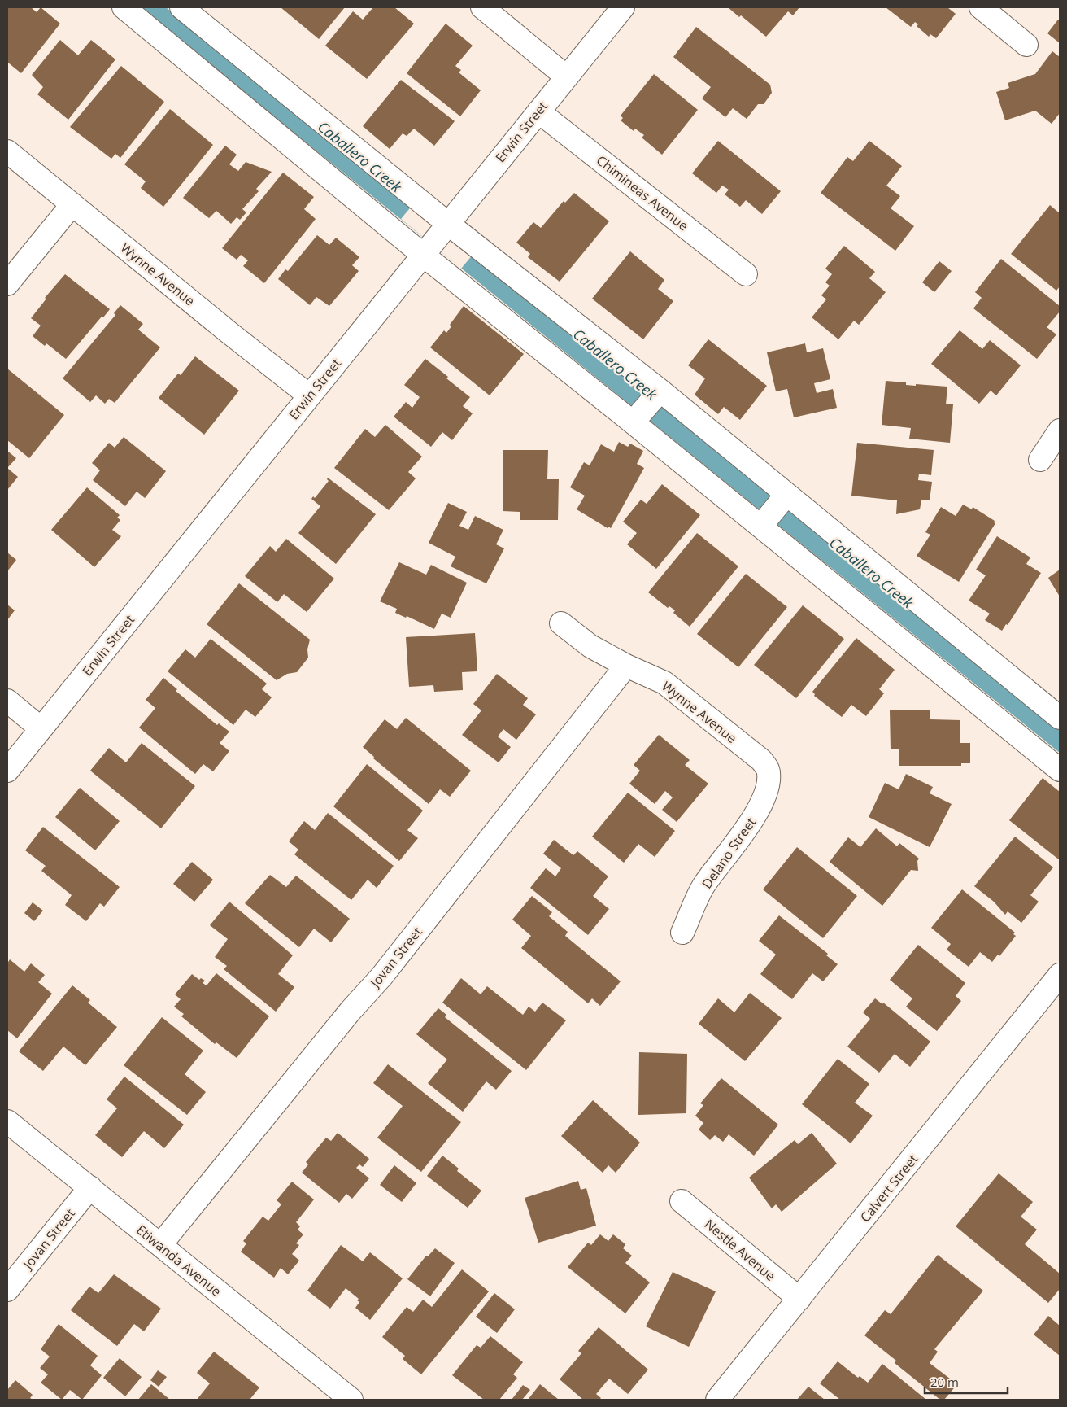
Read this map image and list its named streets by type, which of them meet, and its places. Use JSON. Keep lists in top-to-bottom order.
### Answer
{
  "streets": {
    "street": [
      "Erwin Street",
      "Chimineas Avenue",
      "Wynne Avenue",
      "Delano Street",
      "Jovan Street",
      "Calvert Street",
      "Nestle Avenue",
      "Etiwanda Avenue"
    ]
  },
  "crossings": [
    ["Erwin Street", "Chimineas Avenue"],
    ["Erwin Street", "Wynne Avenue"],
    ["Wynne Avenue", "Delano Street"],
    ["Wynne Avenue", "Jovan Street"],
    ["Jovan Street", "Etiwanda Avenue"],
    ["Calvert Street", "Nestle Avenue"]
  ],
  "water": ["Caballero Creek"],
  "scale_bar": "20 m"
}
